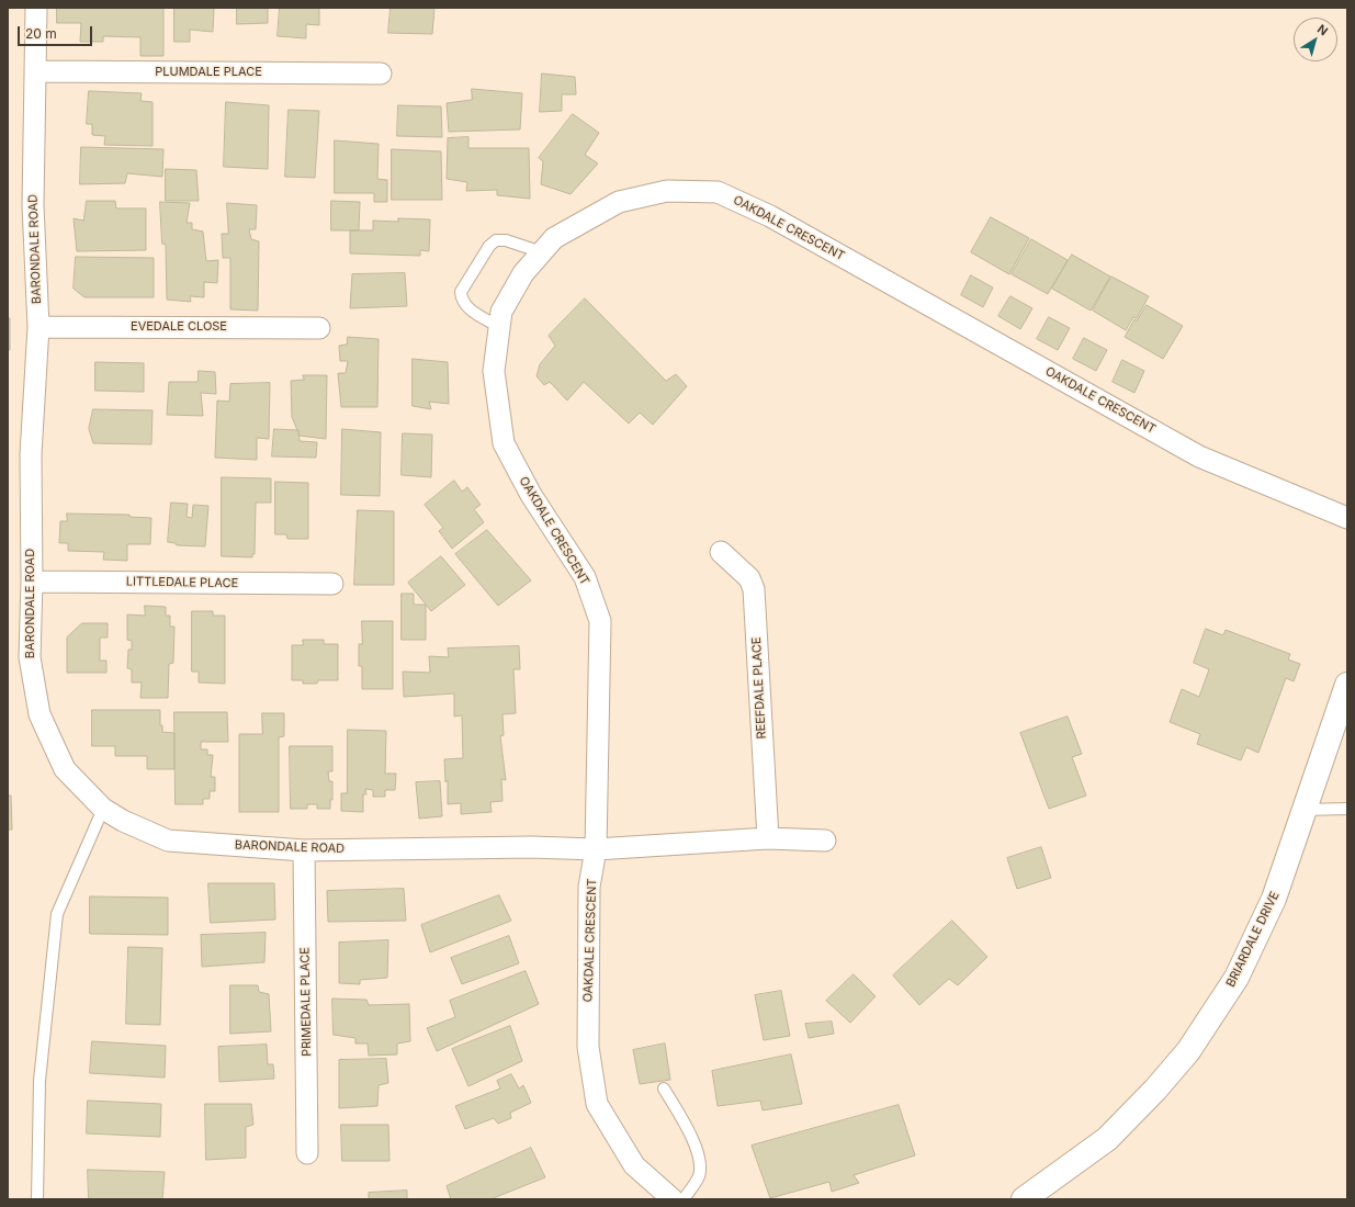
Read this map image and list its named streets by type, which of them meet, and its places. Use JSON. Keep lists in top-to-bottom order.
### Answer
{
  "streets": {
    "street": [
      "PLUMDALE PLACE",
      "OAKDALE CRESCENT",
      "BARONDALE ROAD",
      "EVEDALE CLOSE",
      "LITTLEDALE PLACE",
      "REEFDALE PLACE",
      "BRIARDALE DRIVE",
      "PRIMEDALE PLACE"
    ]
  },
  "crossings": [
    ["PLUMDALE PLACE", "BARONDALE ROAD"],
    ["OAKDALE CRESCENT", "BARONDALE ROAD"],
    ["BARONDALE ROAD", "EVEDALE CLOSE"],
    ["BARONDALE ROAD", "LITTLEDALE PLACE"],
    ["BARONDALE ROAD", "PRIMEDALE PLACE"]
  ],
  "scale_bar": "20 m",
  "north": "top right"
}
